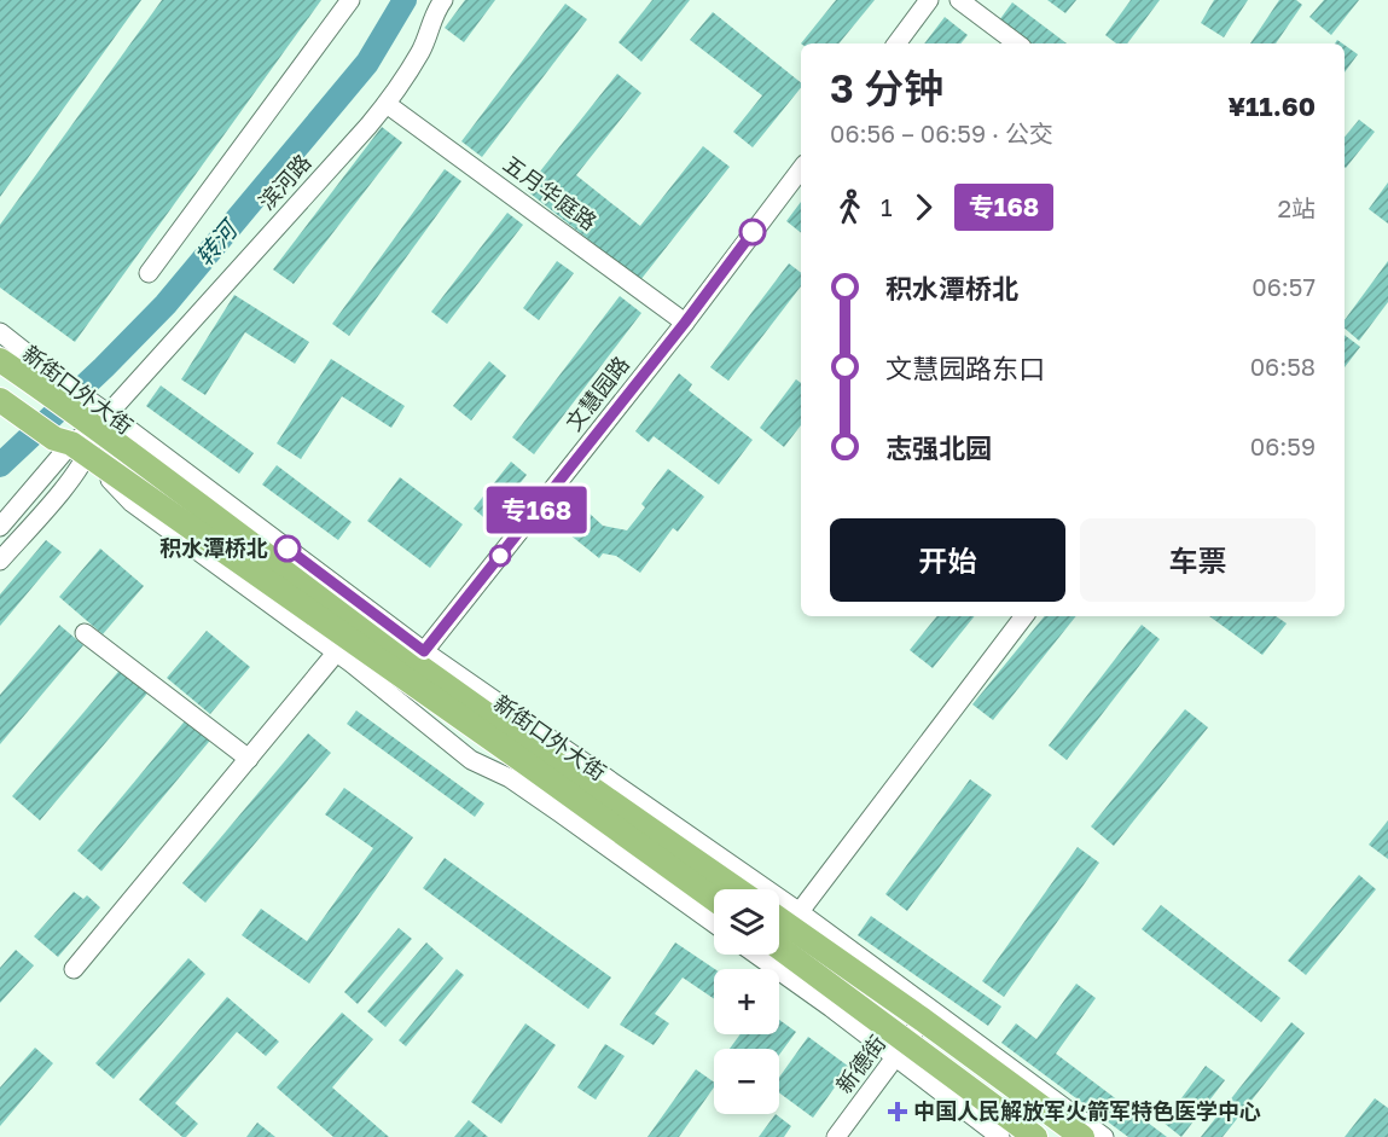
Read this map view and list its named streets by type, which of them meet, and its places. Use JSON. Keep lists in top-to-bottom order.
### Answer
{
  "streets": {
    "main road": ["新街口外大街"],
    "street": [
      "滨河路",
      "五月华庭路",
      "文慧园路",
      "新德街"
    ]
  },
  "crossings": [
    ["滨河路", "五月华庭路"],
    ["滨河路", "新街口外大街"],
    ["五月华庭路", "文慧园路"],
    ["新街口外大街", "文慧园路"],
    ["新街口外大街", "新德街"]
  ],
  "water": ["转河"],
  "places": {
    "other": ["积水潭桥北"],
    "health": ["中国人民解放军火箭军特色医学中心"]
  },
  "lines": ["bus line 专168"],
  "page": {
    "on_map": "专168",
    "heading": ["3 分钟", "06:56 – 06:59 · 公交", "¥11.60"],
    "legs": ["1", "专168", "2站"],
    "list": [
      {
        "name": "积水潭桥北",
        "value": "06:57"
      },
      {
        "name": "文慧园路东口",
        "value": "06:58"
      },
      {
        "name": "志强北园",
        "value": "06:59"
      }
    ],
    "buttons": ["开始", "车票"],
    "map_buttons": ["+", "−"]
  }
}
